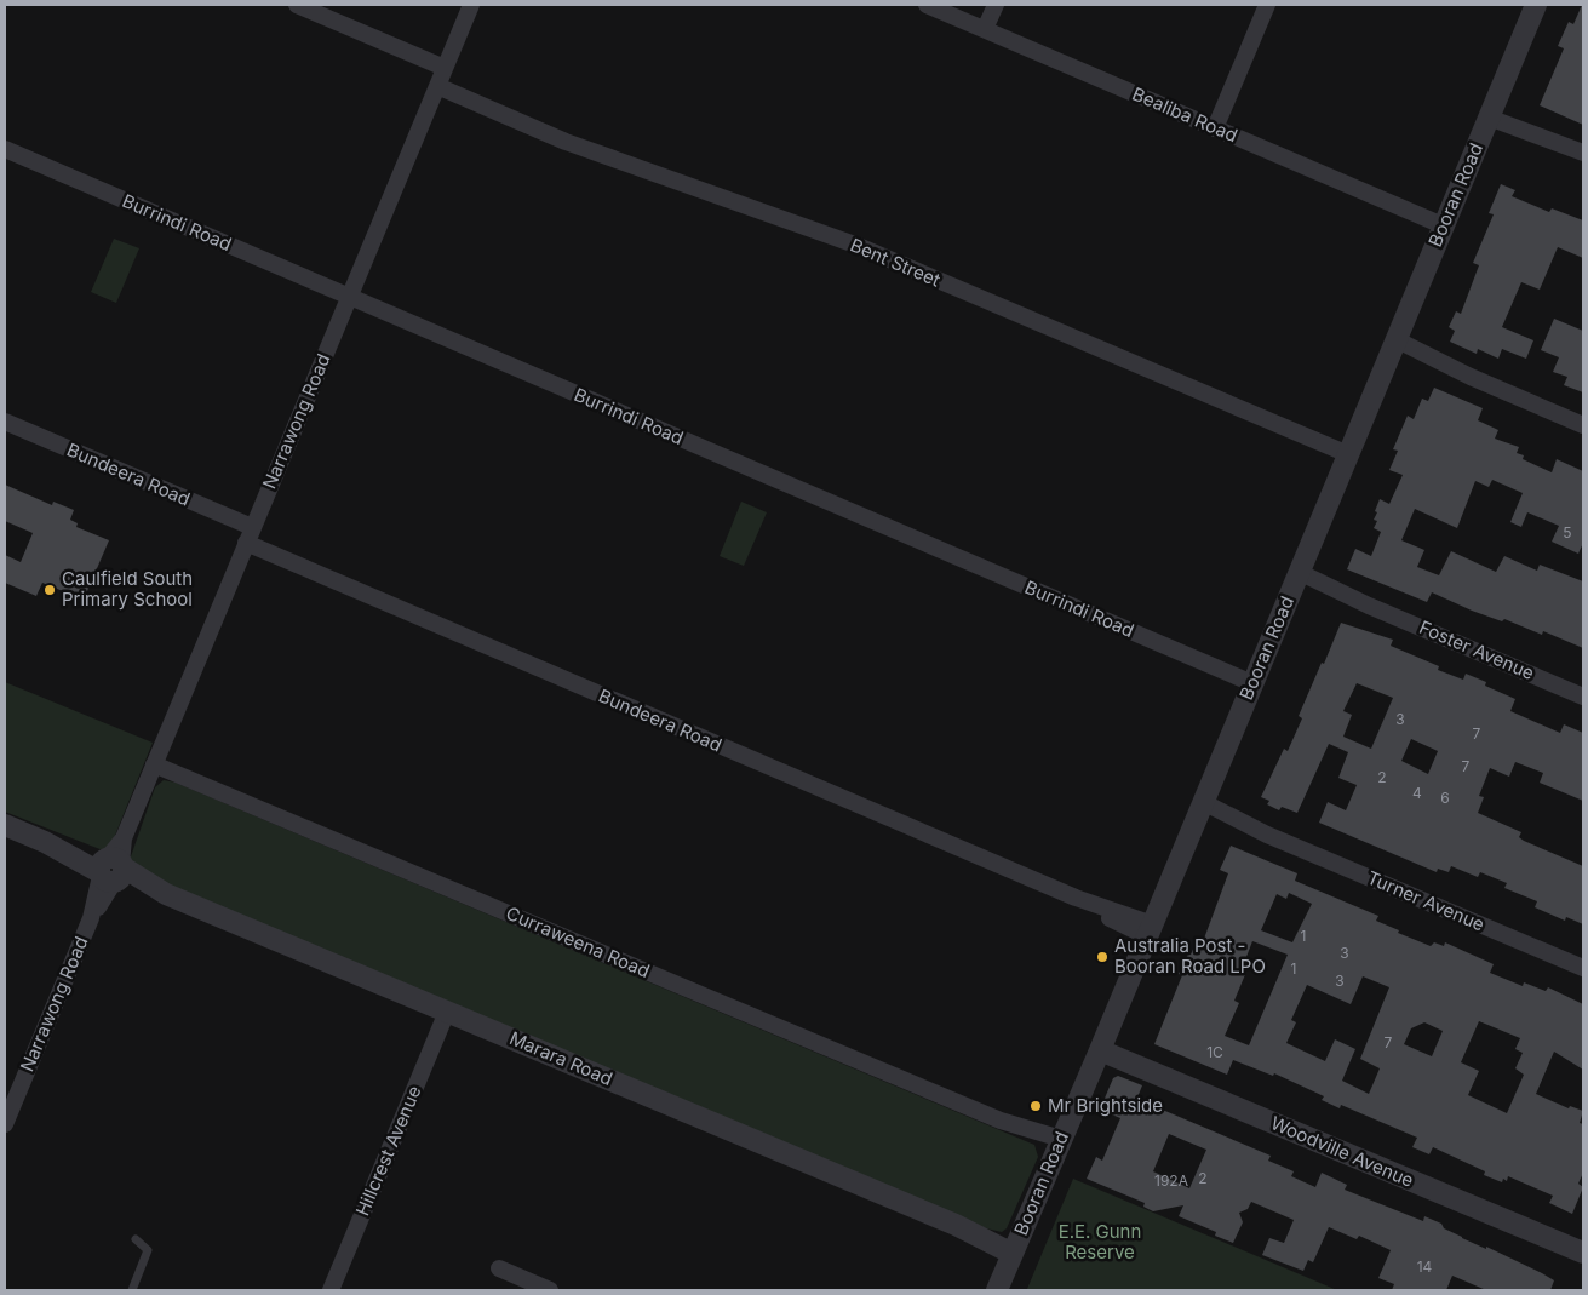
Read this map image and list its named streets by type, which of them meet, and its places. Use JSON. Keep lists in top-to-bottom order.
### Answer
{
  "streets": {
    "street": [
      "Bealiba Road",
      "Booran Road",
      "Burrindi Road",
      "Bent Street",
      "Narrawong Road",
      "Bundeera Road",
      "Foster Avenue",
      "Turner Avenue",
      "Curraweena Road",
      "Marara Road",
      "Hillcrest Avenue",
      "Woodville Avenue"
    ]
  },
  "crossings": [
    ["Bealiba Road", "Booran Road"],
    ["Booran Road", "Burrindi Road"],
    ["Booran Road", "Bent Street"],
    ["Booran Road", "Bundeera Road"],
    ["Booran Road", "Foster Avenue"],
    ["Booran Road", "Turner Avenue"],
    ["Booran Road", "Curraweena Road"],
    ["Booran Road", "Marara Road"],
    ["Booran Road", "Woodville Avenue"],
    ["Burrindi Road", "Narrawong Road"],
    ["Bent Street", "Narrawong Road"],
    ["Narrawong Road", "Bundeera Road"],
    ["Narrawong Road", "Curraweena Road"],
    ["Narrawong Road", "Marara Road"],
    ["Marara Road", "Hillcrest Avenue"]
  ],
  "parks": ["E.E. Gunn Reserve"],
  "places": ["Caulfield South Primary School", "Australia Post - Booran Road LPO", "Mr Brightside"],
  "house_numbers": [
    "5",
    "3",
    "7",
    "7",
    "2",
    "4",
    "6",
    "1",
    "3",
    "1",
    "3",
    "7",
    "1C",
    "2",
    "192A",
    "14"
  ]
}
